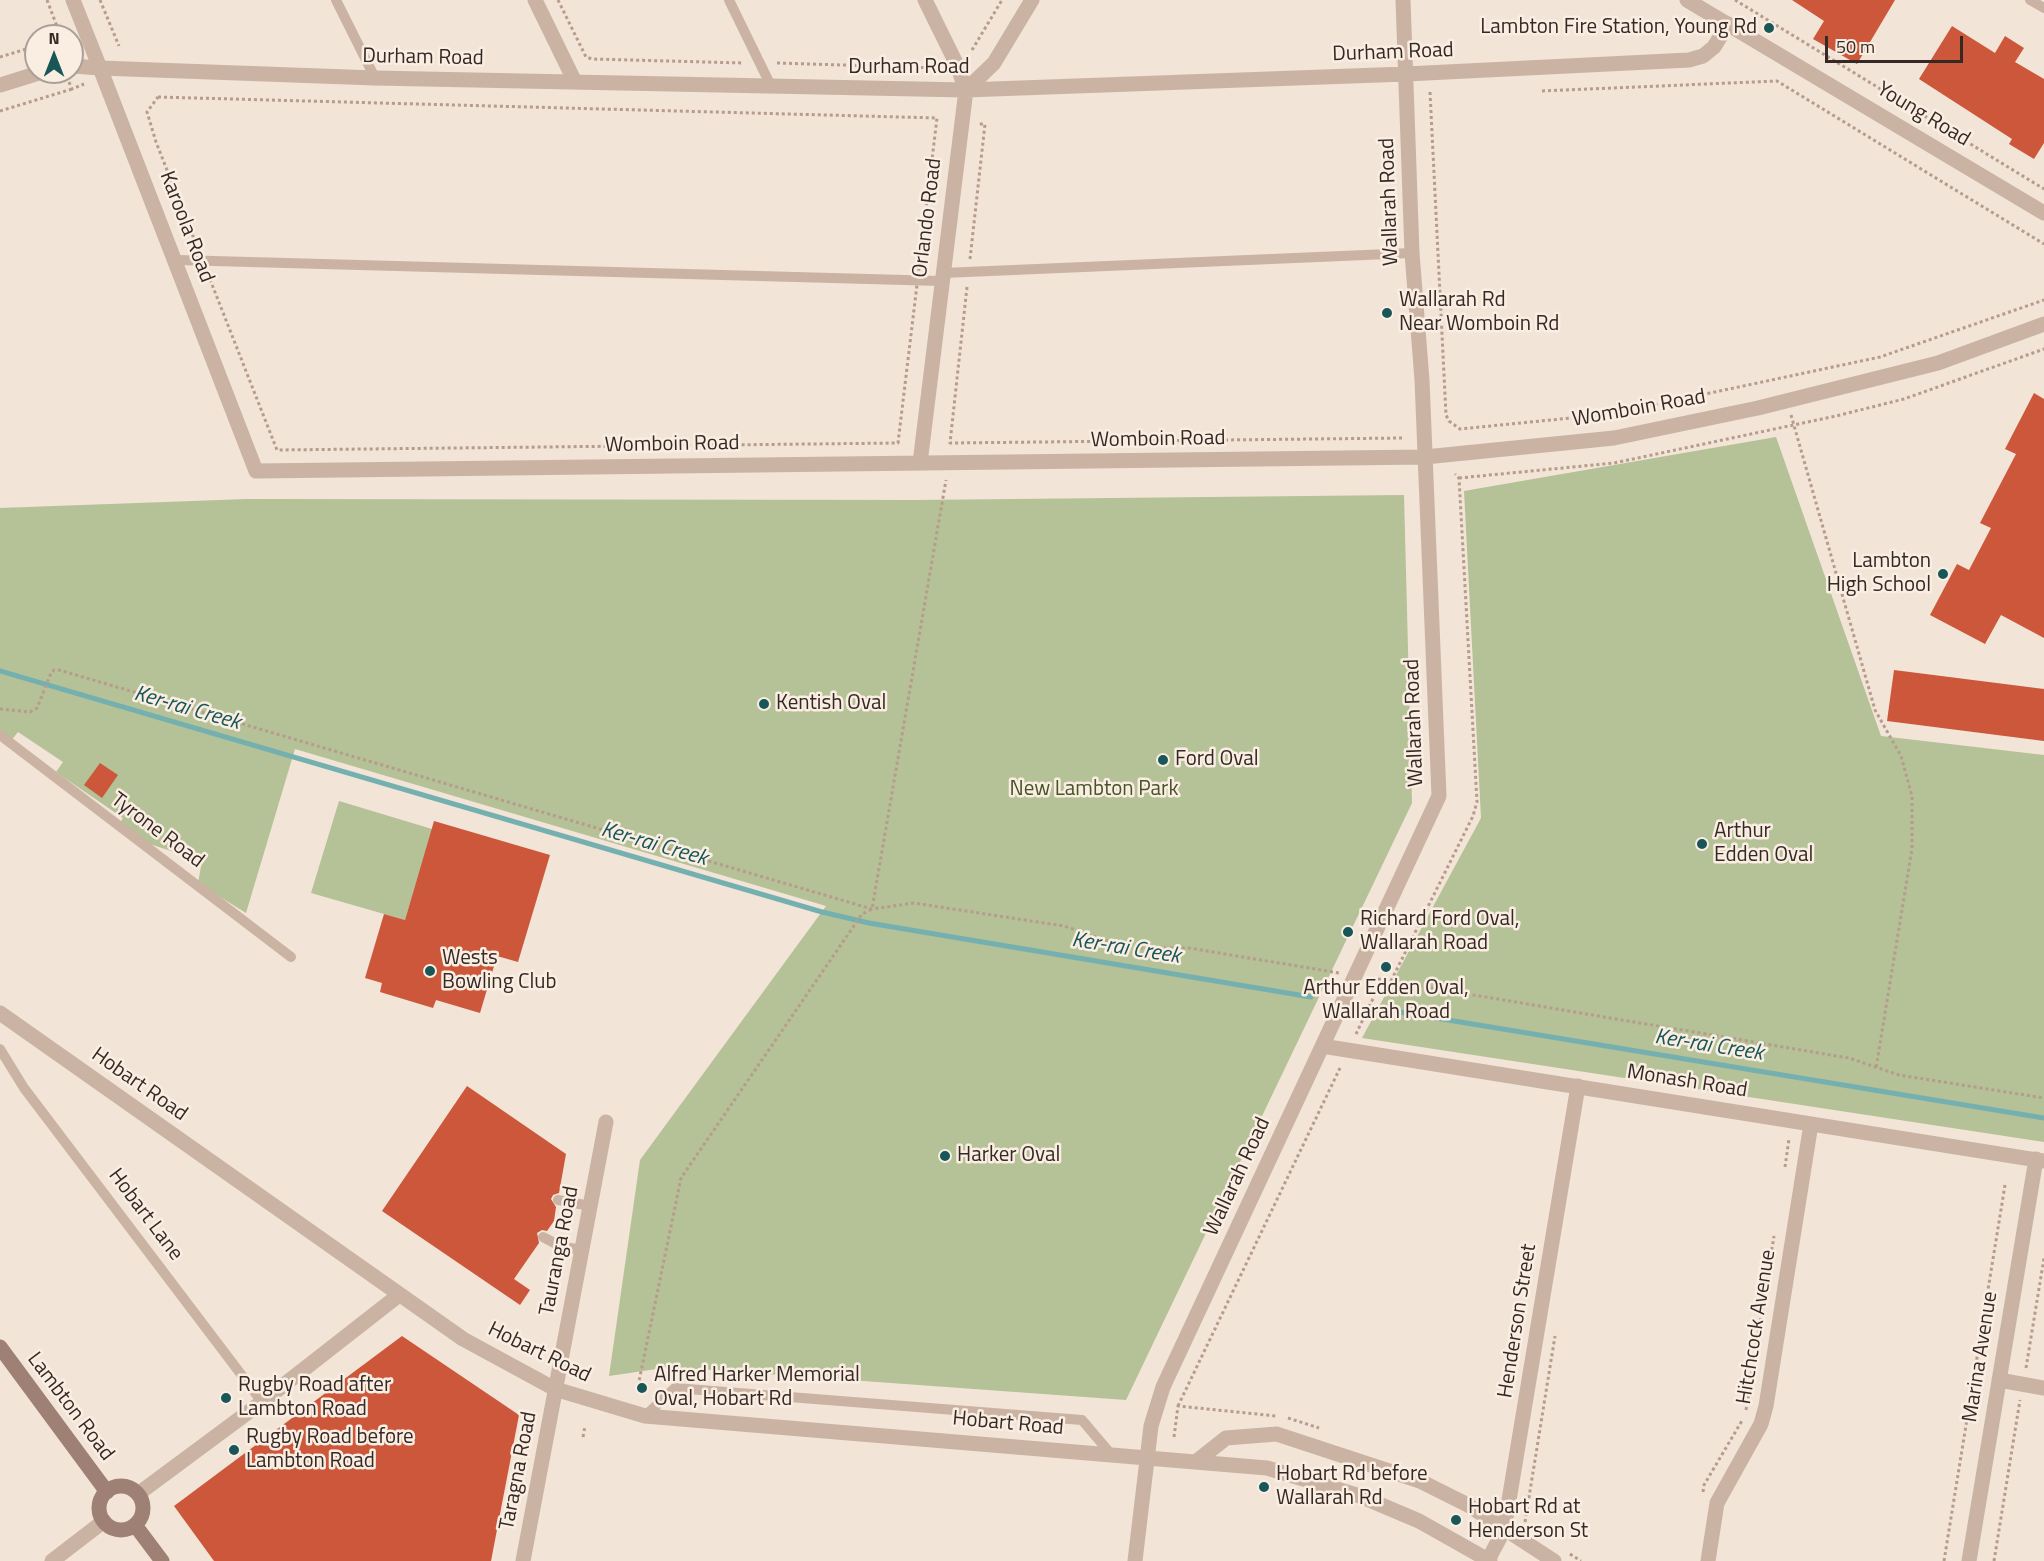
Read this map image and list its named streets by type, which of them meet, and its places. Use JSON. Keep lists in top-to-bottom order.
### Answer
{
  "streets": {
    "main road": ["Lambton Road"],
    "street": [
      "Durham Road",
      "Young Road",
      "Wallarah Road",
      "Orlando Road",
      "Karoola Road",
      "Womboin Road",
      "Monash Road",
      "Hobart Road",
      "Tauranga Road",
      "Henderson Street",
      "Hitchcock Avenue",
      "Marina Avenue",
      "Taragna Road"
    ],
    "lane": ["Tyrone Road", "Hobart Lane"]
  },
  "crossings": [
    ["Durham Road", "Young Road"],
    ["Durham Road", "Wallarah Road"],
    ["Durham Road", "Orlando Road"],
    ["Durham Road", "Karoola Road"],
    ["Wallarah Road", "Womboin Road"],
    ["Wallarah Road", "Monash Road"],
    ["Wallarah Road", "Hobart Road"],
    ["Orlando Road", "Womboin Road"],
    ["Karoola Road", "Womboin Road"],
    ["Monash Road", "Henderson Street"],
    ["Monash Road", "Hitchcock Avenue"],
    ["Monash Road", "Marina Avenue"],
    ["Hobart Road", "Tauranga Road"],
    ["Hobart Road", "Henderson Street"],
    ["Hobart Road", "Taragna Road"],
    ["Tauranga Road", "Taragna Road"]
  ],
  "water": ["Ker-rai Creek"],
  "parks": ["New Lambton Park"],
  "places": [
    "Lambton Fire Station, Young Rd",
    "Wallarah Rd Near Womboin Rd",
    "Lambton High School",
    "Kentish Oval",
    "Ford Oval",
    "Arthur Edden Oval",
    "Richard Ford Oval, Wallarah Road",
    "Arthur Edden Oval, Wallarah Road",
    "Wests Bowling Club",
    "Harker Oval",
    "Alfred Harker Memorial Oval, Hobart Rd",
    "Rugby Road after Lambton Road",
    "Rugby Road before Lambton Road",
    "Hobart Rd before Wallarah Rd",
    "Hobart Rd at Henderson St"
  ],
  "scale_bar": "50 m",
  "north": "top"
}
